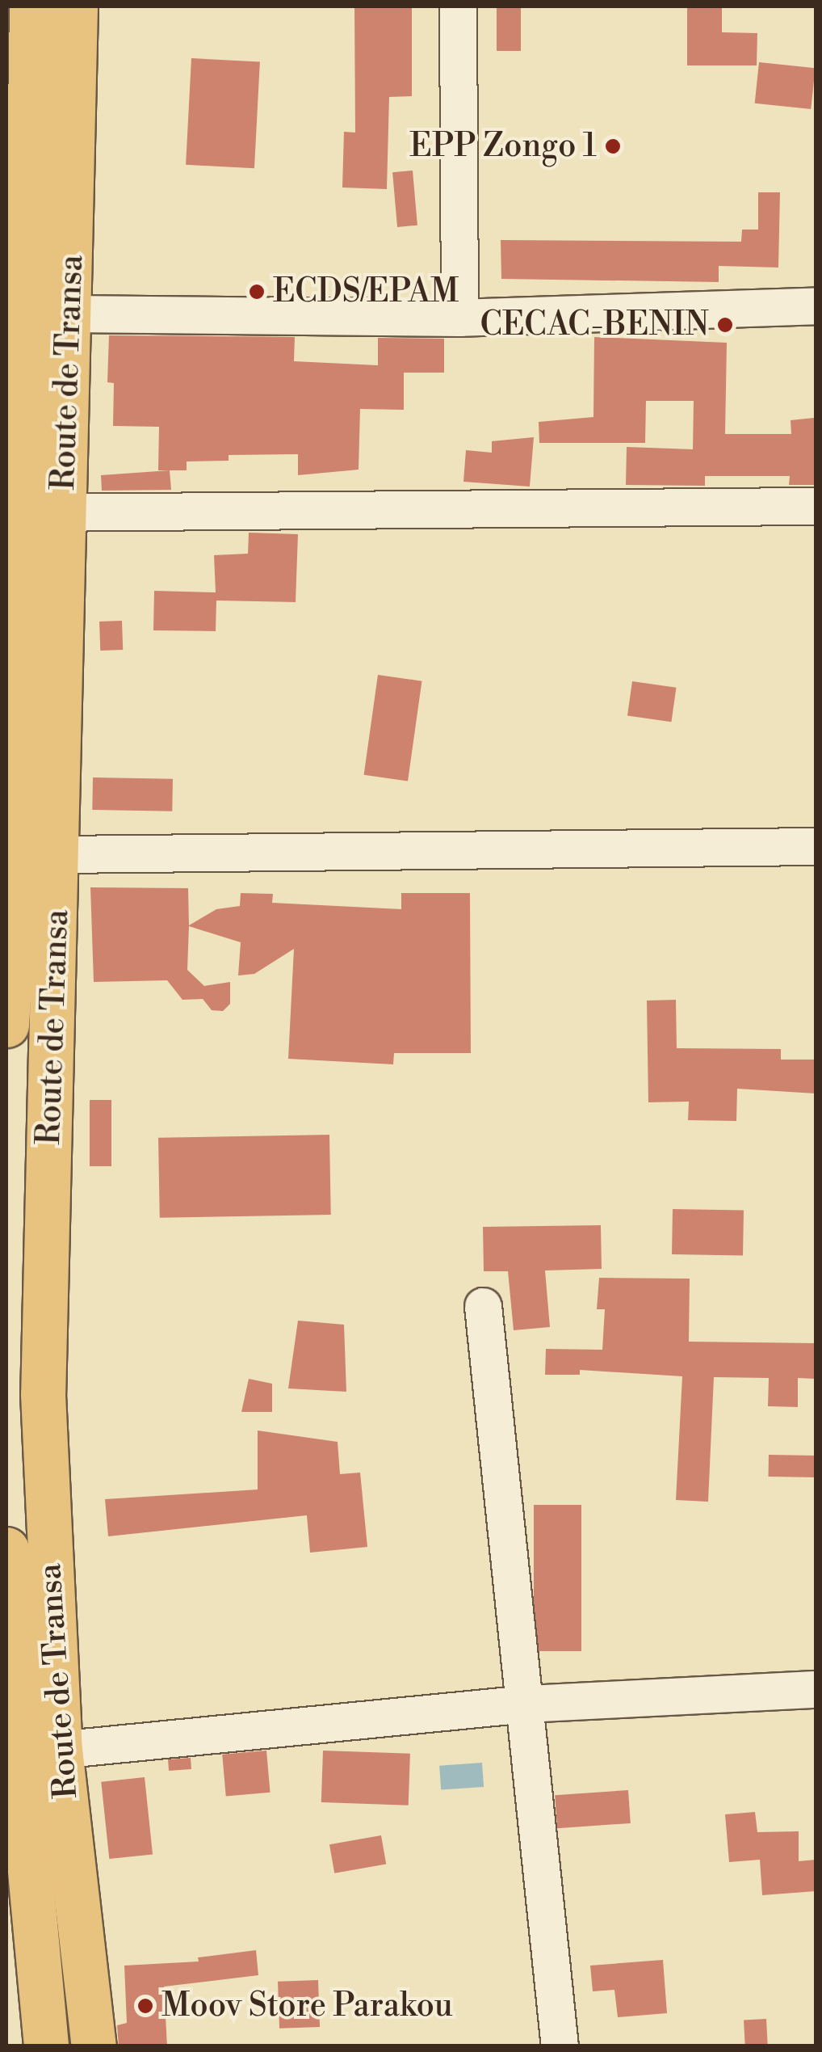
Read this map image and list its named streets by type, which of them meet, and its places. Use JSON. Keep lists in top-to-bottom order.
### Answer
{
  "streets": {
    "main road": ["Route de Transa"]
  },
  "places": [
    "EPP Zongo 1",
    "ECDS/EPAM",
    "CECAC-BENIN",
    "Moov Store Parakou"
  ]
}
